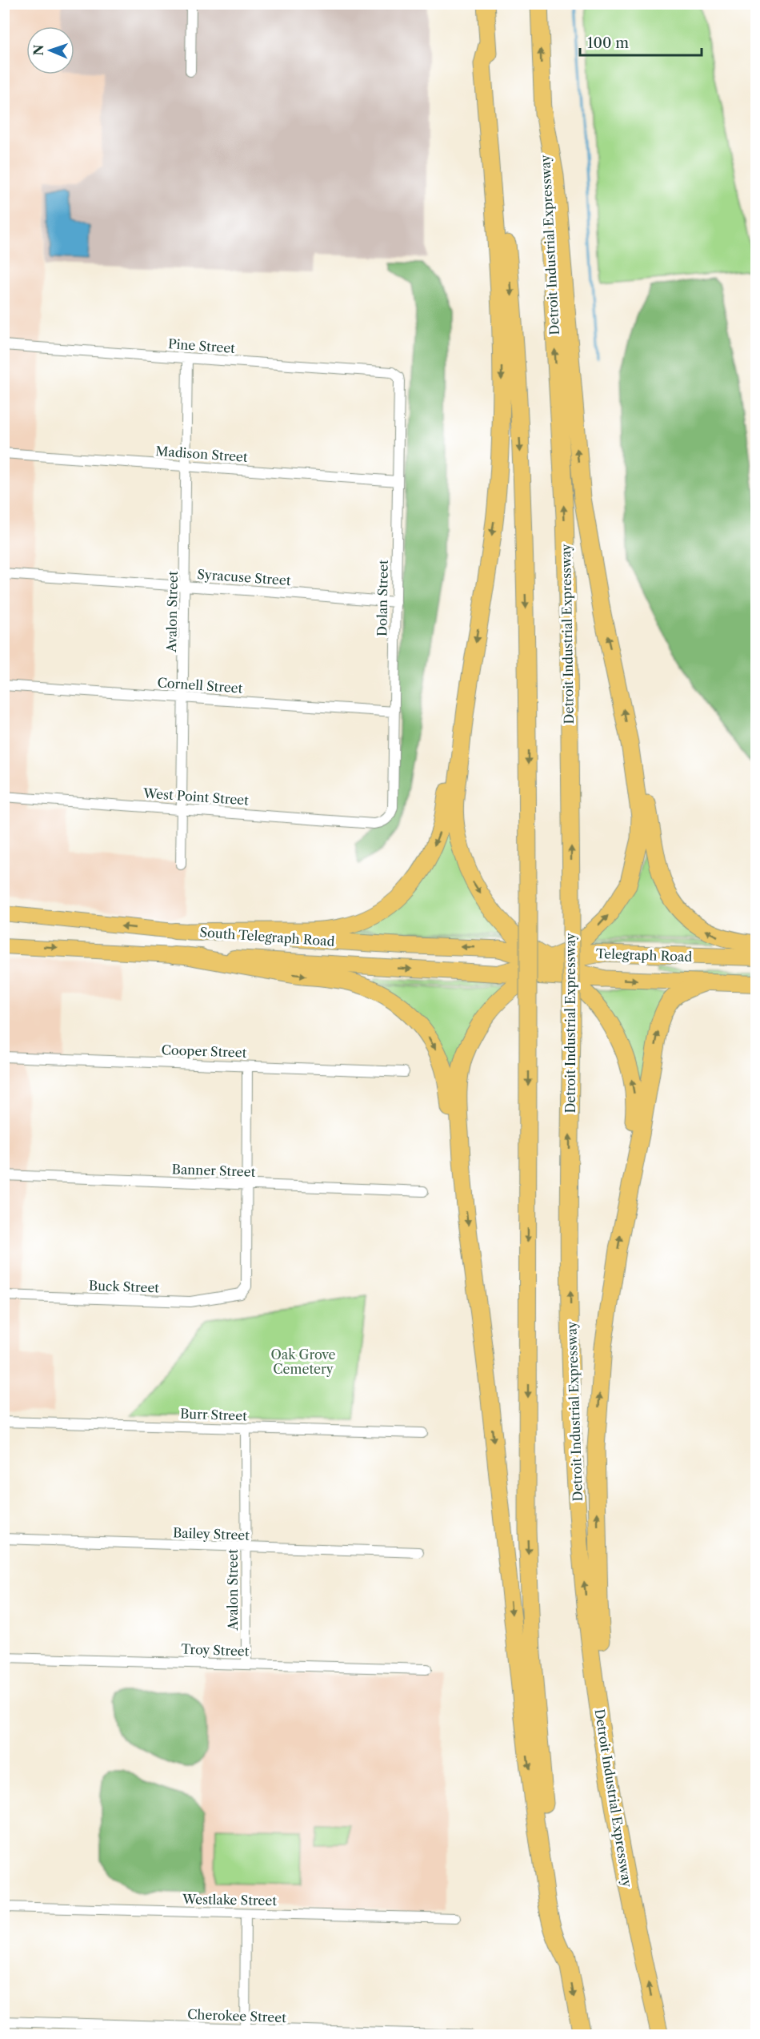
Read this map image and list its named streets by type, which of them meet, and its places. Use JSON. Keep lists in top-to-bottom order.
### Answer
{
  "streets": {
    "highway": ["Detroit Industrial Expressway", "South Telegraph Road", "Telegraph Road"],
    "street": [
      "Pine Street",
      "Madison Street",
      "Syracuse Street",
      "Dolan Street",
      "Avalon Street",
      "Cornell Street",
      "West Point Street",
      "Cooper Street",
      "Banner Street",
      "Buck Street",
      "Burr Street",
      "Bailey Street",
      "Troy Street",
      "Westlake Street",
      "Cherokee Street"
    ]
  },
  "crossings": [
    ["Pine Street", "Dolan Street"],
    ["Pine Street", "Avalon Street"],
    ["Madison Street", "Dolan Street"],
    ["Madison Street", "Avalon Street"],
    ["Syracuse Street", "Dolan Street"],
    ["Syracuse Street", "Avalon Street"],
    ["Dolan Street", "Cornell Street"],
    ["Dolan Street", "West Point Street"],
    ["Avalon Street", "Cornell Street"],
    ["Avalon Street", "West Point Street"],
    ["Avalon Street", "Burr Street"],
    ["Avalon Street", "Bailey Street"],
    ["Avalon Street", "Troy Street"],
    ["Banner Street", "Buck Street"]
  ],
  "parks": ["Oak Grove Cemetery"],
  "scale_bar": "100 m",
  "north": "left"
}
